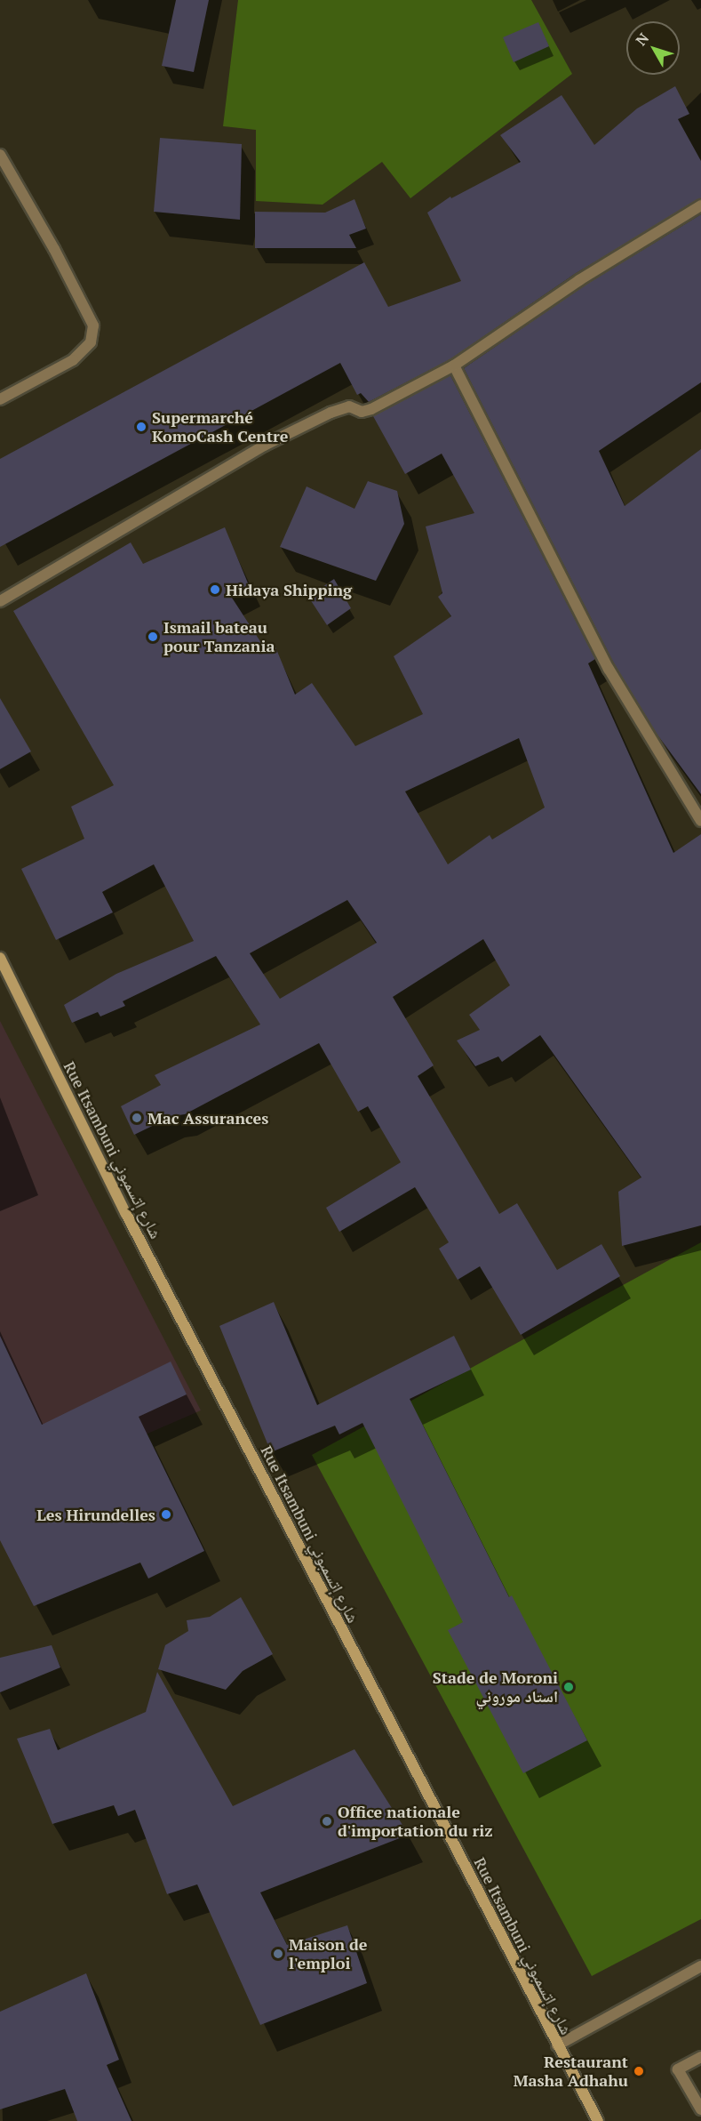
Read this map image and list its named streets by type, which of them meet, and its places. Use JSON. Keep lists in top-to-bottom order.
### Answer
{
  "streets": {
    "main road": ["Rue Itsambuni شارع إتسمبوني"]
  },
  "places": [
    "Supermarché KomoCash Centre",
    "Hidaya Shipping",
    "Ismail bateau pour Tanzania",
    "Mac Assurances",
    "Les Hirundelles",
    "Stade de Moroni استاد موروني",
    "Office nationale d'importation du riz",
    "Maison de l'emploi",
    "Restaurant Masha Adhahu"
  ],
  "north": "top left"
}
